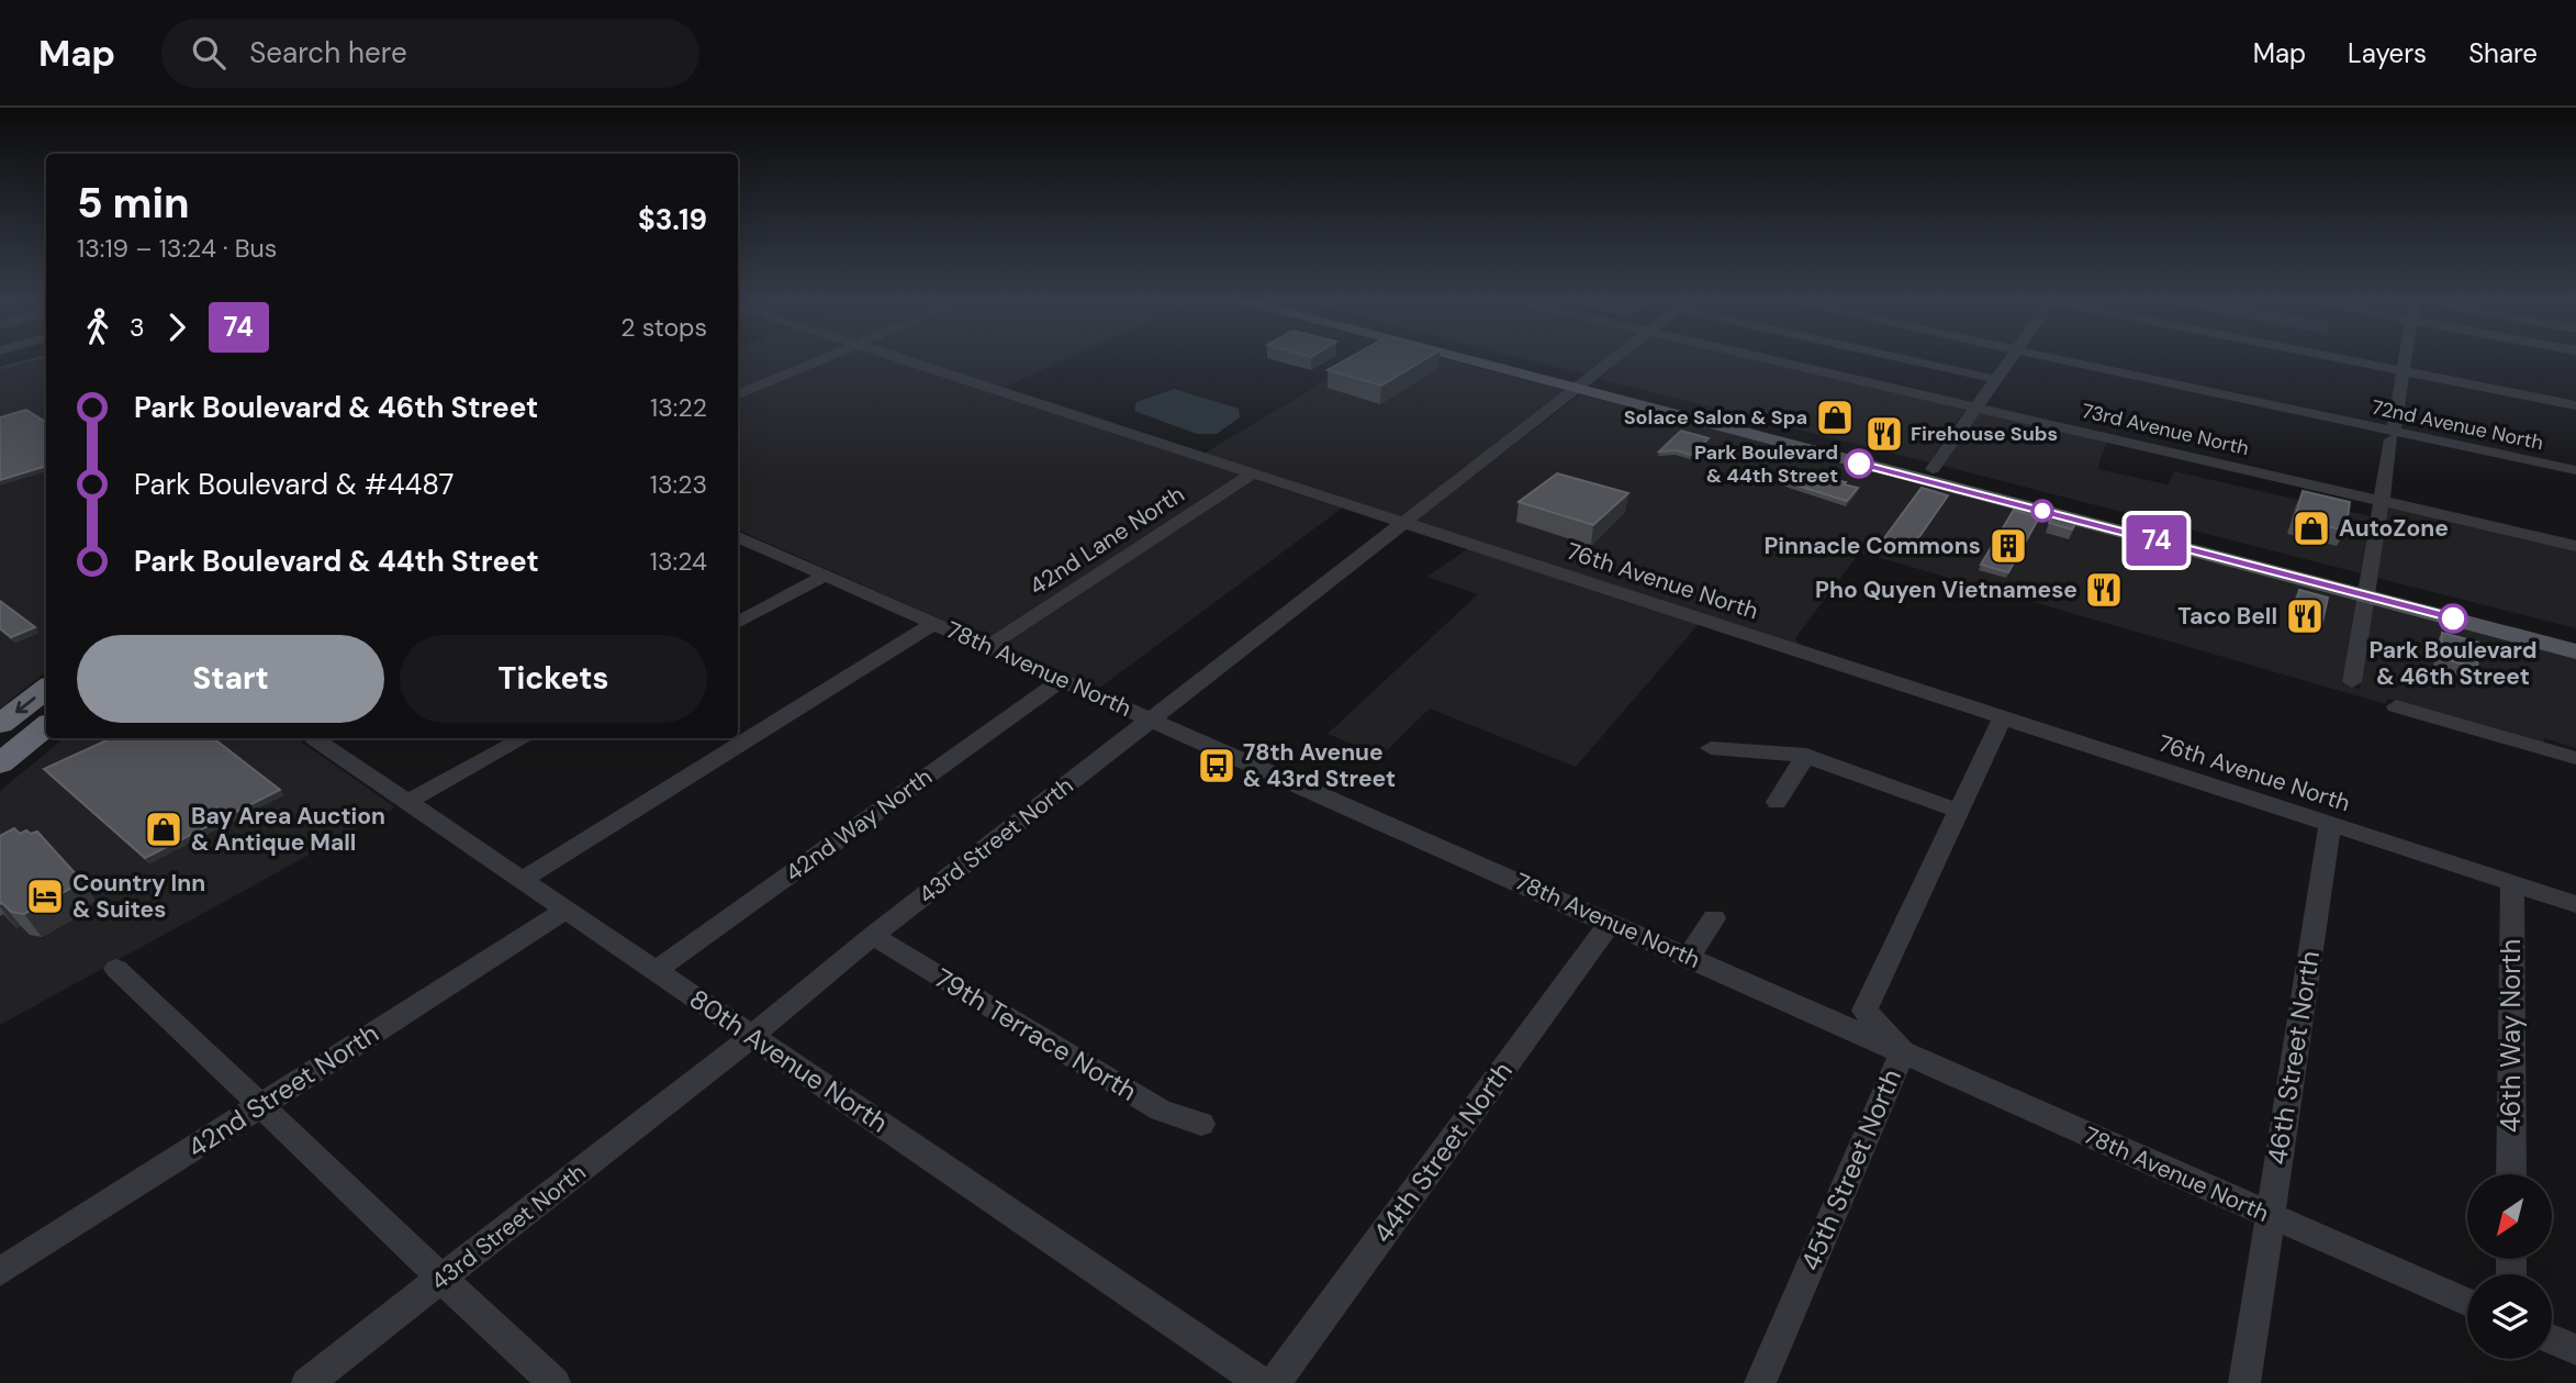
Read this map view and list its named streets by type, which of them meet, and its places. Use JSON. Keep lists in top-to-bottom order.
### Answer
{
  "streets": {
    "street": [
      "72nd Avenue North",
      "73rd Avenue North",
      "42nd Lane North",
      "76th Avenue North",
      "78th Avenue North",
      "42nd Way North",
      "43rd Street North",
      "79th Terrace North",
      "46th Way North",
      "46th Street North",
      "80th Avenue North",
      "42nd Street North",
      "44th Street North",
      "45th Street North"
    ]
  },
  "crossings": [
    ["42nd Lane North", "76th Avenue North"],
    ["42nd Lane North", "78th Avenue North"],
    ["76th Avenue North", "43rd Street North"],
    ["76th Avenue North", "46th Way North"],
    ["76th Avenue North", "46th Street North"],
    ["76th Avenue North", "45th Street North"],
    ["78th Avenue North", "42nd Way North"],
    ["78th Avenue North", "43rd Street North"],
    ["78th Avenue North", "46th Street North"],
    ["78th Avenue North", "44th Street North"],
    ["78th Avenue North", "45th Street North"],
    ["42nd Way North", "80th Avenue North"],
    ["43rd Street North", "79th Terrace North"],
    ["43rd Street North", "80th Avenue North"],
    ["80th Avenue North", "42nd Street North"]
  ],
  "places": {
    "shop": ["Solace Salon & Spa", "AutoZone", "Bay Area Auction & Antique Mall"],
    "restaurant": ["Firehouse Subs", "Pho Quyen Vietnamese", "Taco Bell"],
    "other": ["Park Boulevard & 44th Street", "Park Boulevard & 46th Street"],
    "building": ["Pinnacle Commons"],
    "bus stop": ["78th Avenue & 43rd Street"],
    "hotel": ["Country Inn & Suites"]
  },
  "lines": ["bus line 74"],
  "north": "bottom left",
  "page": {
    "header": "Map",
    "search": "Search here",
    "nav": ["Map", "Layers", "Share"],
    "on_map": "74",
    "heading": ["5 min", "13:19 – 13:24 · Bus", "$3.19"],
    "legs": ["3", "74", "2 stops"],
    "list": [
      {
        "name": "Park Boulevard & 46th Street",
        "value": "13:22"
      },
      {
        "name": "Park Boulevard & #4487",
        "value": "13:23"
      },
      {
        "name": "Park Boulevard & 44th Street",
        "value": "13:24"
      }
    ],
    "buttons": ["Start", "Tickets"]
  }
}
